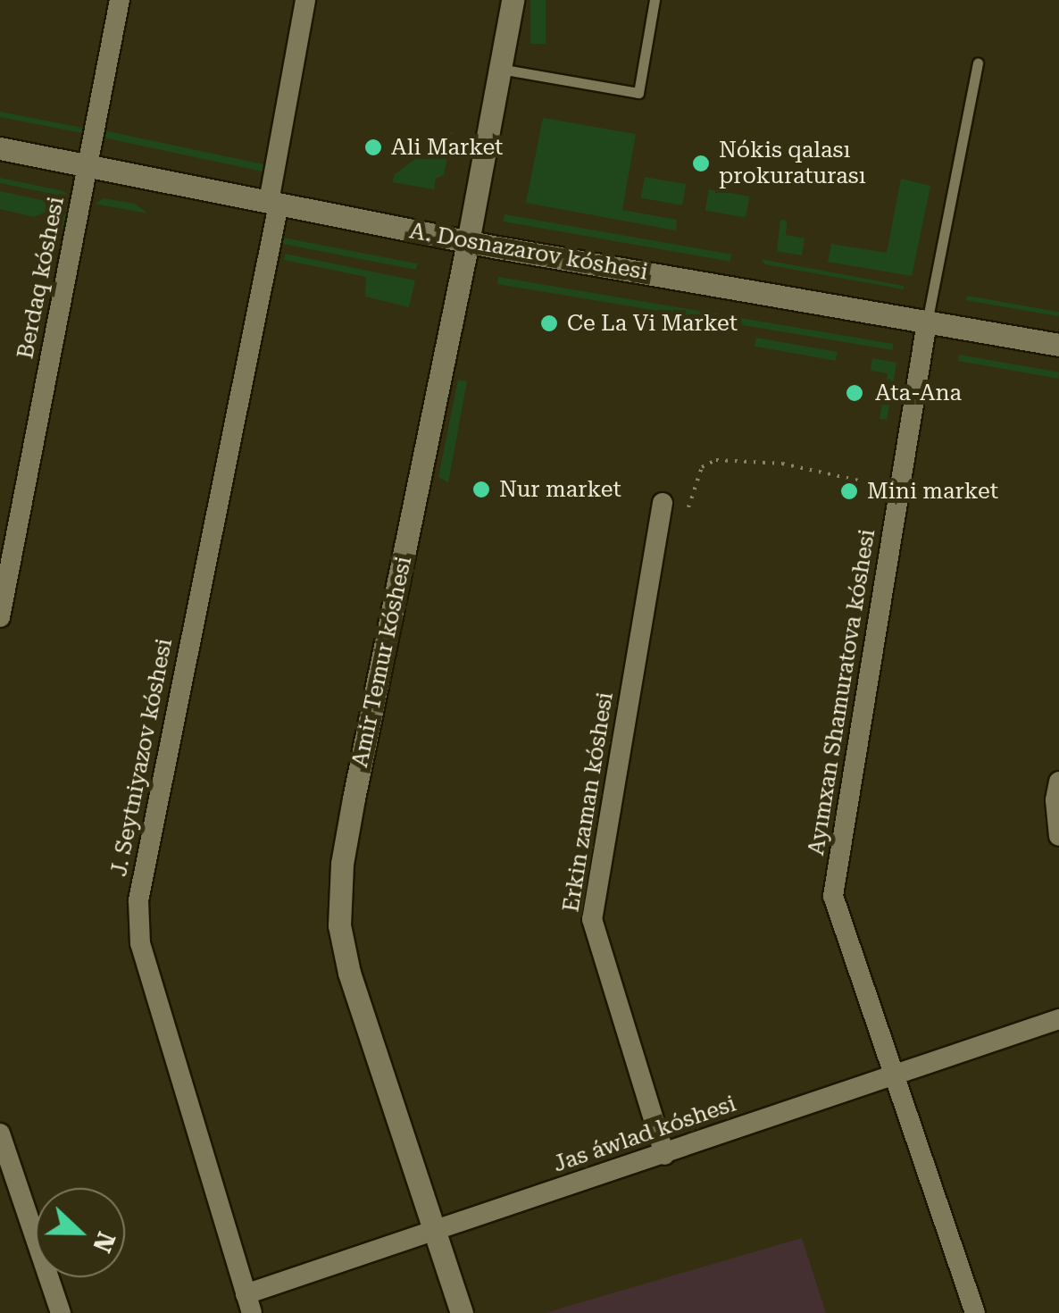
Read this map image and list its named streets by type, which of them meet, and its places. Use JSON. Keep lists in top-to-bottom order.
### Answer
{
  "streets": {
    "main road": ["A. Dosnazarov kóshesi", "Amir Temur kóshesi"],
    "street": [
      "Berdaq kóshesi",
      "Ayımxan Shamuratova kóshesi",
      "J. Seytniyazov kóshesi",
      "Erkin zaman kóshesi",
      "Jas áwlad kóshesi"
    ]
  },
  "crossings": [
    ["A. Dosnazarov kóshesi", "Berdaq kóshesi"],
    ["A. Dosnazarov kóshesi", "Amir Temur kóshesi"],
    ["A. Dosnazarov kóshesi", "Ayımxan Shamuratova kóshesi"],
    ["A. Dosnazarov kóshesi", "J. Seytniyazov kóshesi"],
    ["Amir Temur kóshesi", "Jas áwlad kóshesi"],
    ["Ayımxan Shamuratova kóshesi", "Jas áwlad kóshesi"],
    ["J. Seytniyazov kóshesi", "Jas áwlad kóshesi"],
    ["Erkin zaman kóshesi", "Jas áwlad kóshesi"]
  ],
  "places": [
    "Ali Market",
    "Nókis qalası prokuraturası",
    "Ce La Vi Market",
    "Ata-Ana",
    "Nur market",
    "Mini market"
  ],
  "north": "right"
}
